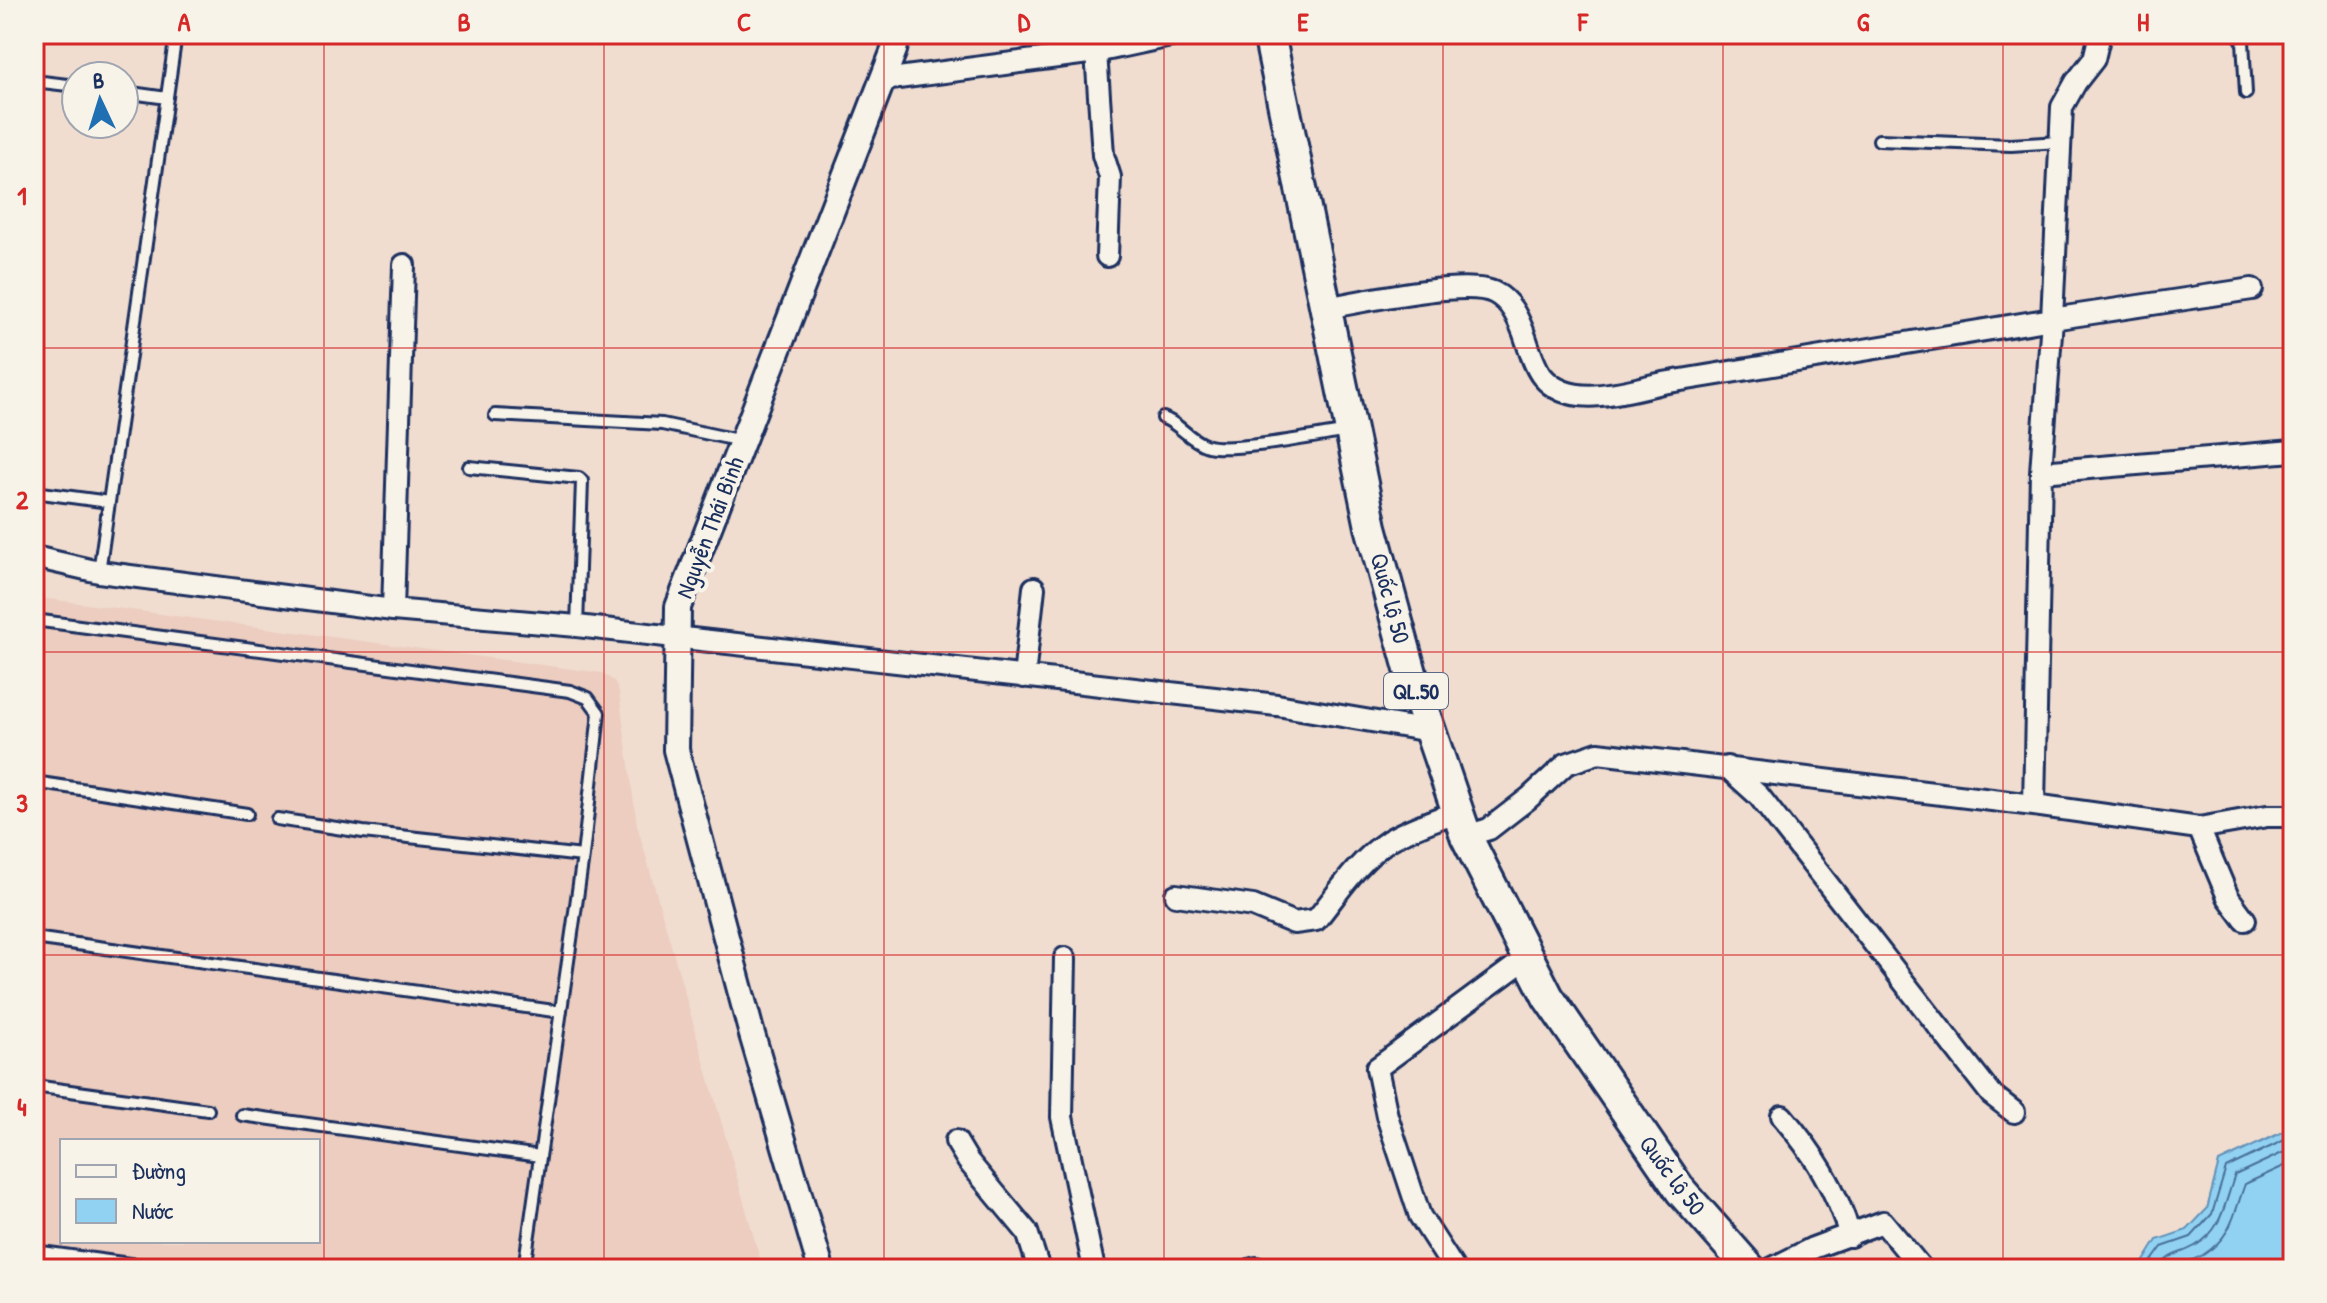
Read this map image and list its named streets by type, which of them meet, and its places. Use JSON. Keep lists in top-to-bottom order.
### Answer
{
  "streets": {
    "main road": ["Quốc lộ 50", "QL.50"],
    "street": ["Nguyễn Thái Bình"]
  },
  "legend": ["Đường", "Nước"],
  "north": "top",
  "grid": {
    "columns": [
      "A",
      "B",
      "C",
      "D",
      "E",
      "F",
      "G",
      "H"
    ],
    "rows": [
      "1",
      "2",
      "3",
      "4"
    ]
  }
}
